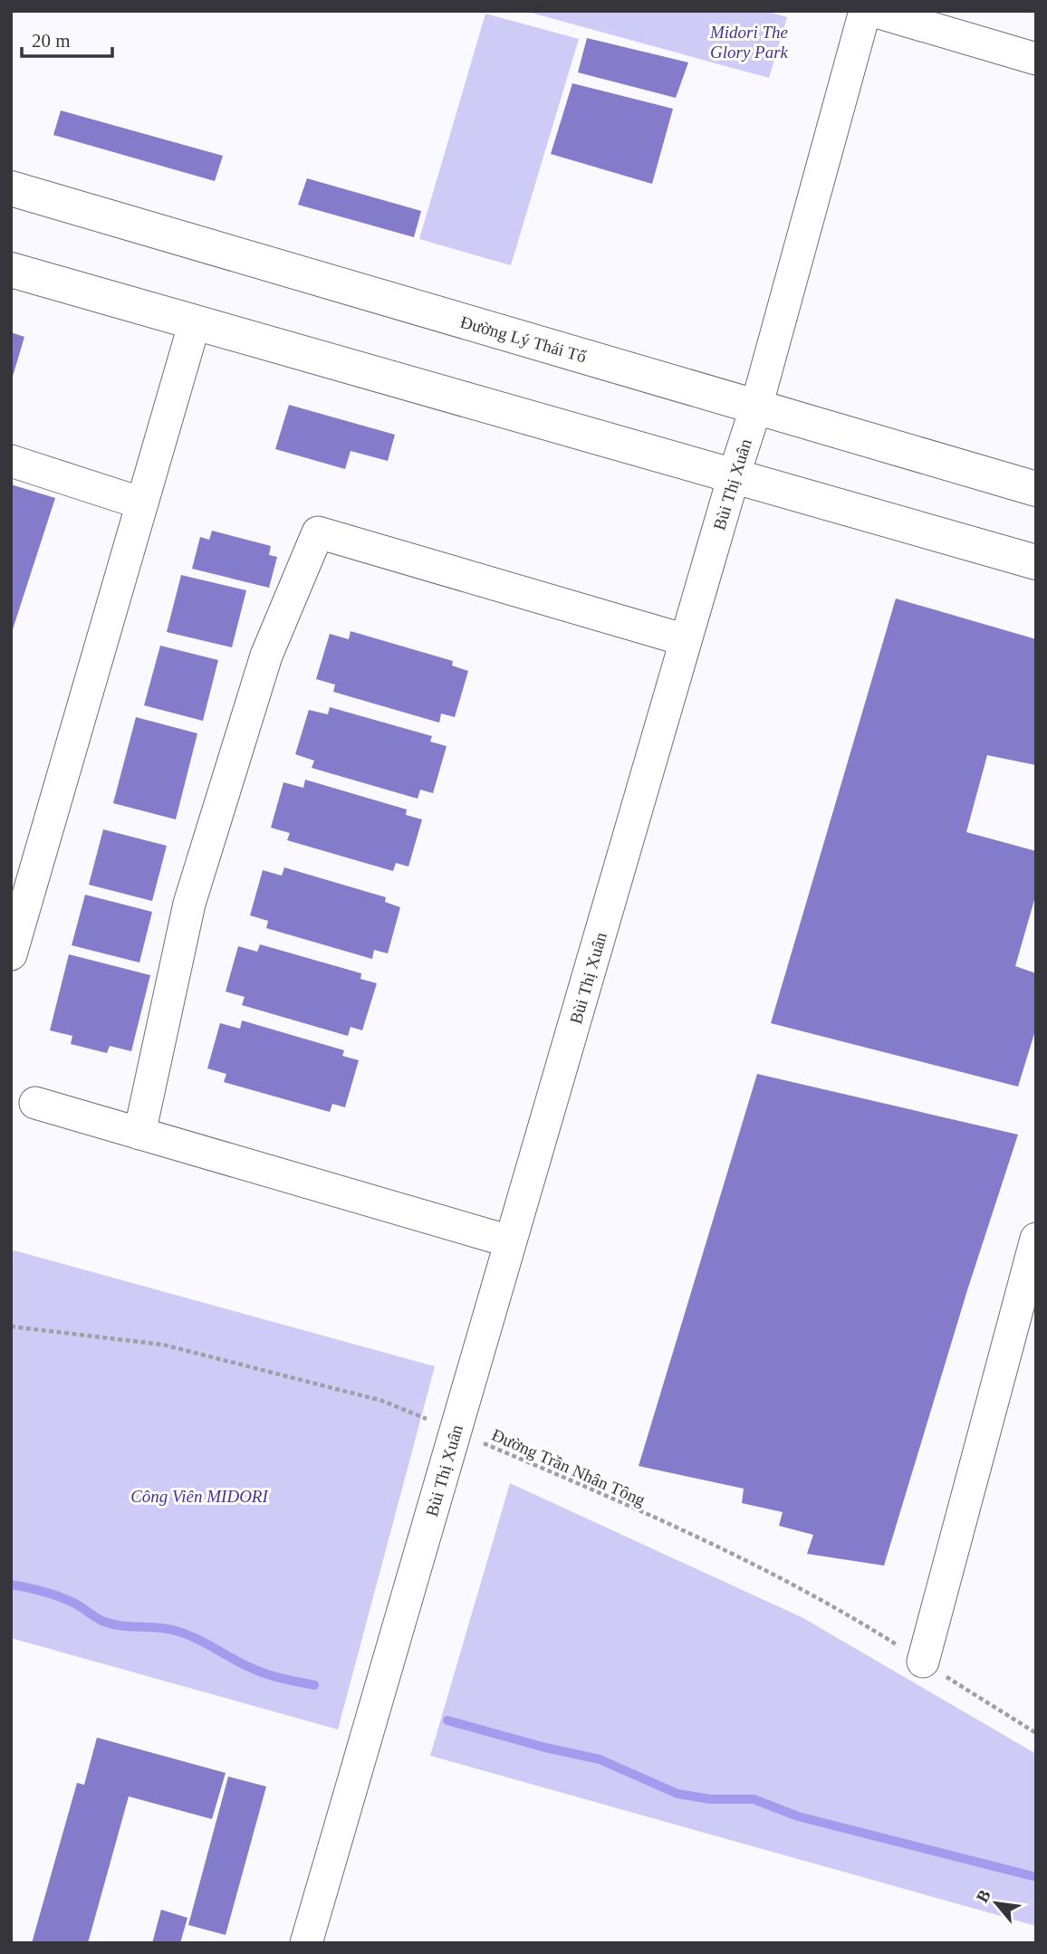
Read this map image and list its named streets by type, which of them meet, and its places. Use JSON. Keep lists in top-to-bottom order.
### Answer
{
  "streets": {
    "street": ["Đường Lý Thái Tổ", "Bùi Thị Xuân"],
    "path": ["Đường Trần Nhân Tông"]
  },
  "crossings": [
    ["Đường Lý Thái Tổ", "Bùi Thị Xuân"],
    ["Bùi Thị Xuân", "Đường Trần Nhân Tông"]
  ],
  "parks": ["Midori The Glory Park", "Công Viên MIDORI"],
  "scale_bar": "20 m",
  "north": "top left"
}
